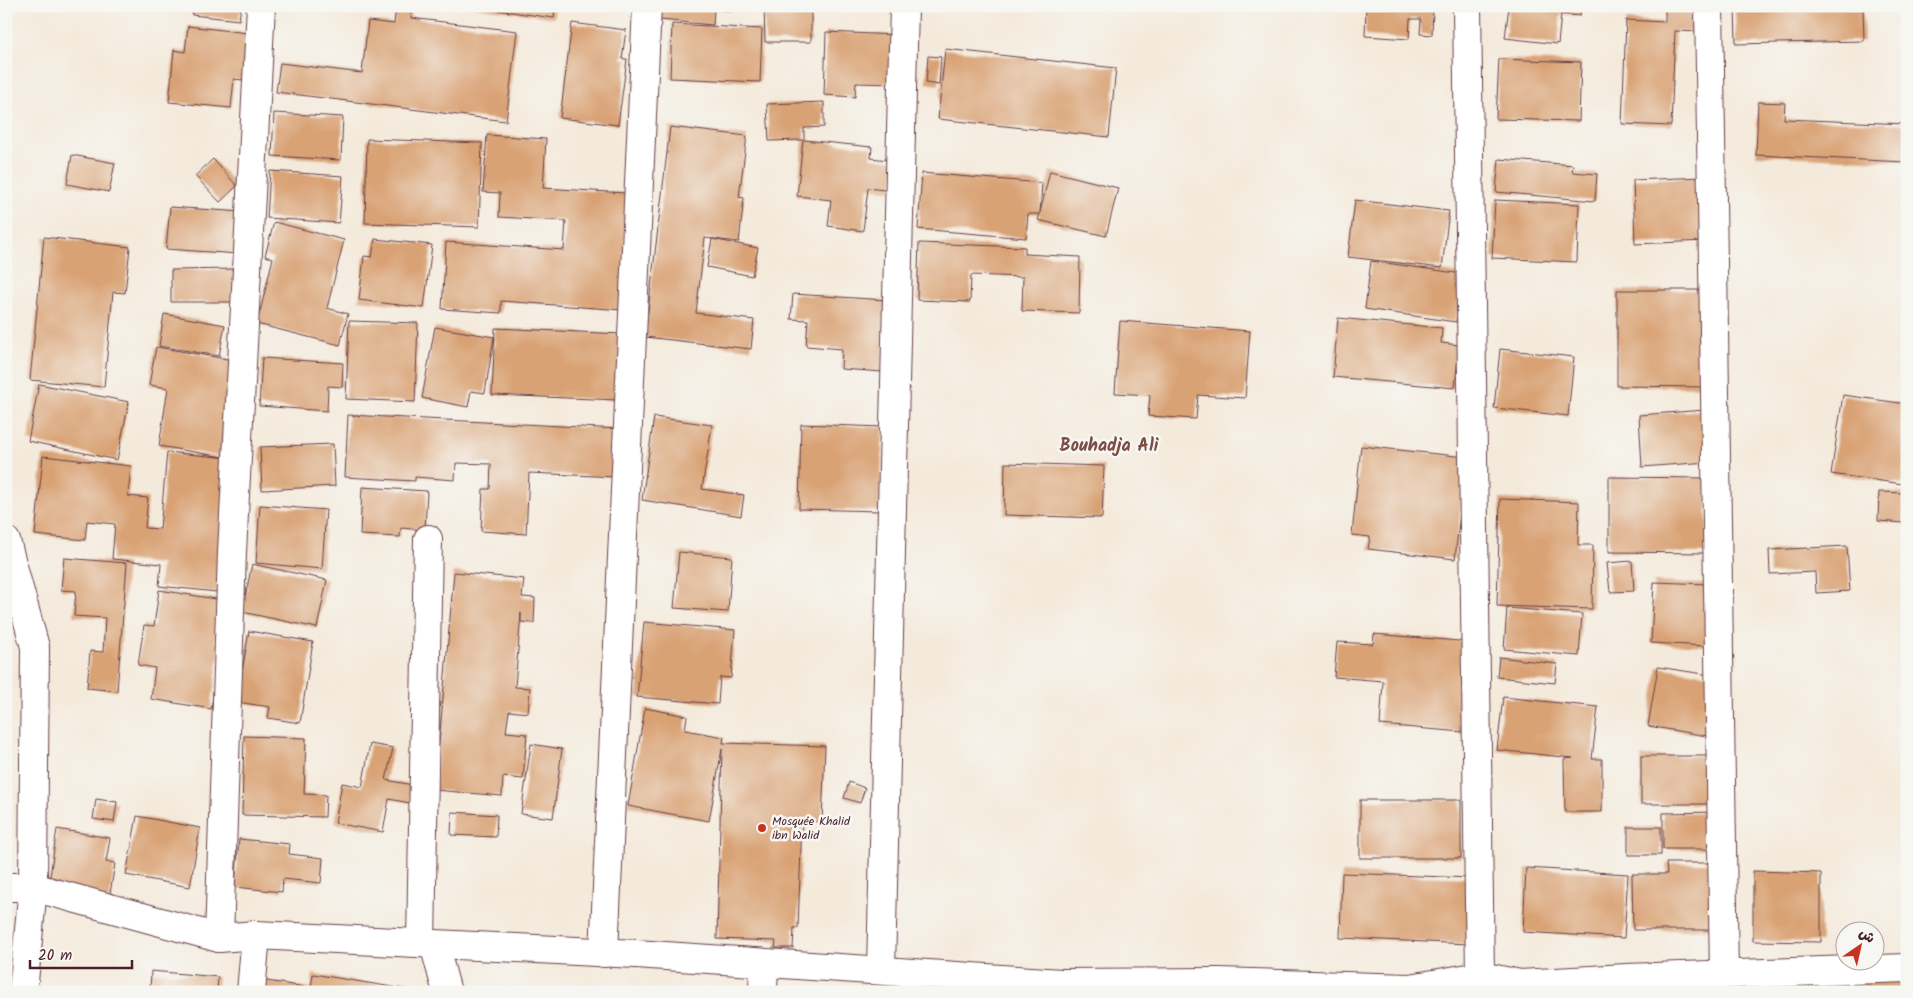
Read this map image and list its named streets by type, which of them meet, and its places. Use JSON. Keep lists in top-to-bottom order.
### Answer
{
  "districts": ["Bouhadja Ali"],
  "places": ["Mosquée Khalid ibn Walid"],
  "scale_bar": "20 m",
  "north": "top right"
}
